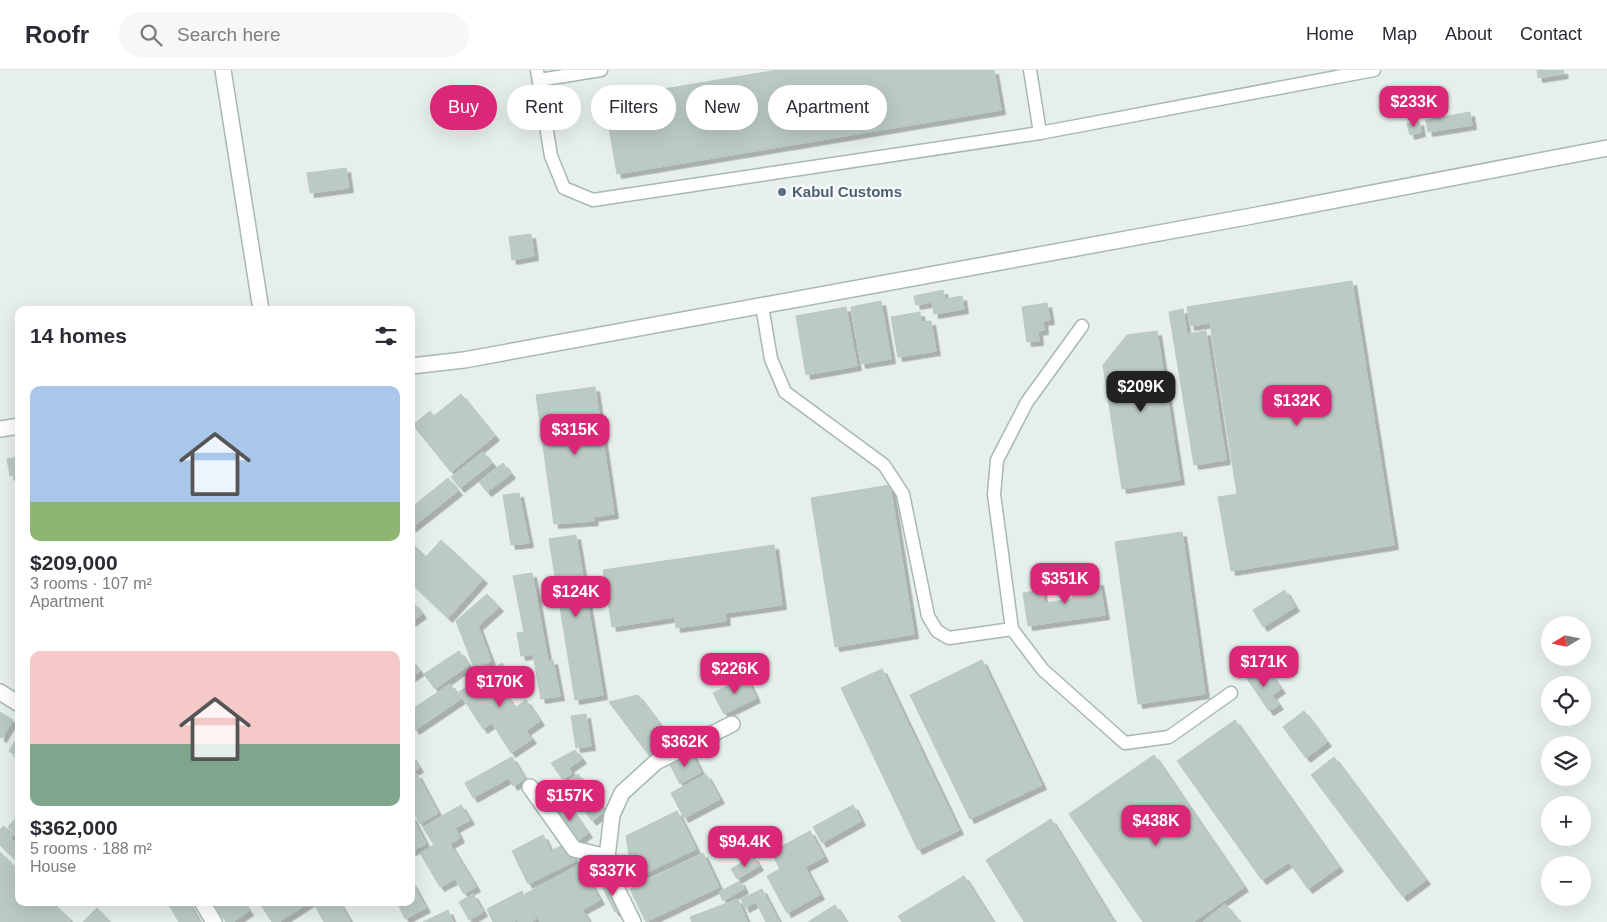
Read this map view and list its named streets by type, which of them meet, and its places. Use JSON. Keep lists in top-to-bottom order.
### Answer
{
  "places": ["Kabul Customs"],
  "north": "left",
  "page": {
    "header": "Roofr",
    "search": "Search here",
    "nav": [
      "Home",
      "Map",
      "About",
      "Contact"
    ],
    "chip": [
      "Buy",
      "Rent",
      "Filters",
      "New",
      "Apartment"
    ],
    "price": [
      "$233K",
      "$209K",
      "$132K",
      "$315K",
      "$351K",
      "$124K",
      "$171K",
      "$226K",
      "$170K",
      "$362K",
      "$157K",
      "$438K",
      "$94.4K",
      "$337K"
    ],
    "heading": "14 homes",
    "list": [
      {
        "name": "$209,000",
        "note": "3 rooms · 107 m² · Apartment"
      },
      {
        "name": "$362,000",
        "note": "5 rooms · 188 m² · House"
      }
    ],
    "map_buttons": ["+", "−"]
  }
}
